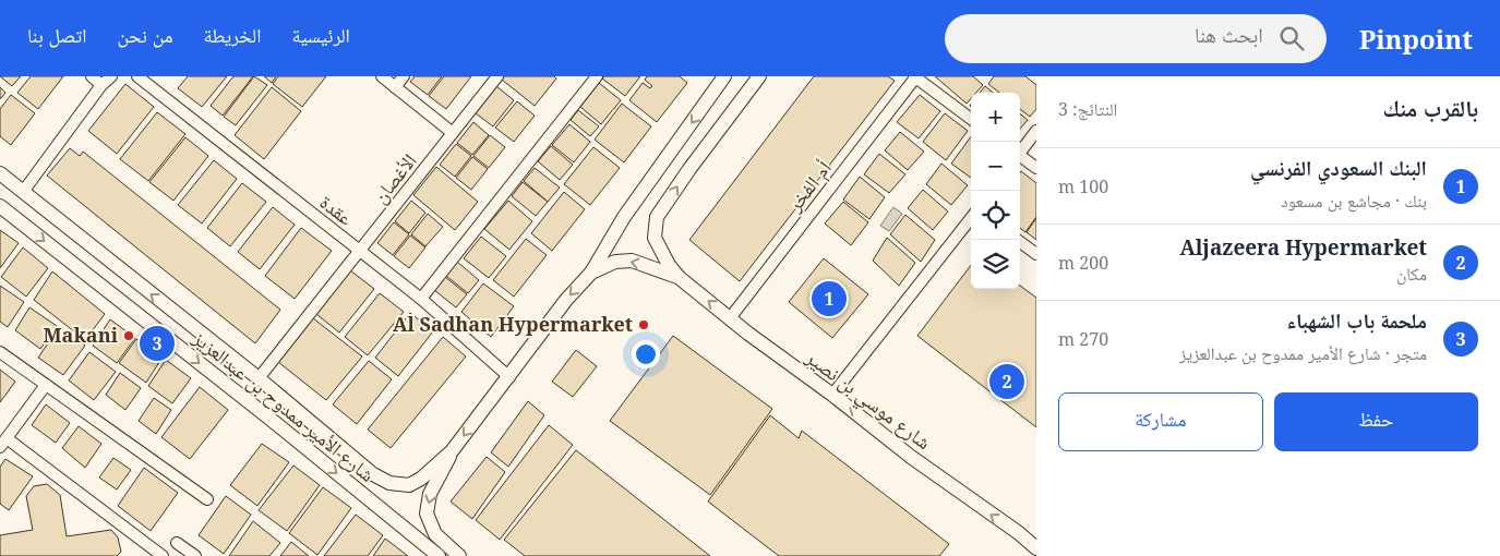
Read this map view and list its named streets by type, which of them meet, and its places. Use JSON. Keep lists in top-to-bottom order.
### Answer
{
  "streets": {
    "street": [
      "الأغصان",
      "أم الفخر",
      "عقدة",
      "شارع موسي بن نصير",
      "شارع الأمير ممدوح بن عبدالعزيز"
    ]
  },
  "crossings": [
    ["الأغصان", "عقدة"],
    ["الأغصان", "شارع الأمير ممدوح بن عبدالعزيز"],
    ["أم الفخر", "شارع موسي بن نصير"]
  ],
  "one_way": ["شارع موسي بن نصير"],
  "places": ["Al Sadhan Hypermarket", "Makani"],
  "page": {
    "header": "Pinpoint",
    "search": "ابحث هنا",
    "nav": [
      "الرئيسية",
      "الخريطة",
      "من نحن",
      "اتصل بنا"
    ],
    "heading": ["بالقرب منك", "النتائج: 3"],
    "map_buttons": ["+", "−"],
    "list": [
      {
        "mark": "1",
        "name": "البنك السعودي الفرنسي",
        "note": "بنك · مجاشع بن مسعود",
        "value": "100 m"
      },
      {
        "mark": "2",
        "name": "Aljazeera Hypermarket",
        "note": "مكان",
        "value": "200 m"
      },
      {
        "mark": "3",
        "name": "ملحمة باب الشهباء",
        "note": "متجر · شارع الأمير ممدوح بن عبدالعزيز",
        "value": "270 m"
      }
    ],
    "pins": ["1", "3", "2"],
    "buttons": ["حفظ", "مشاركة"]
  }
}
